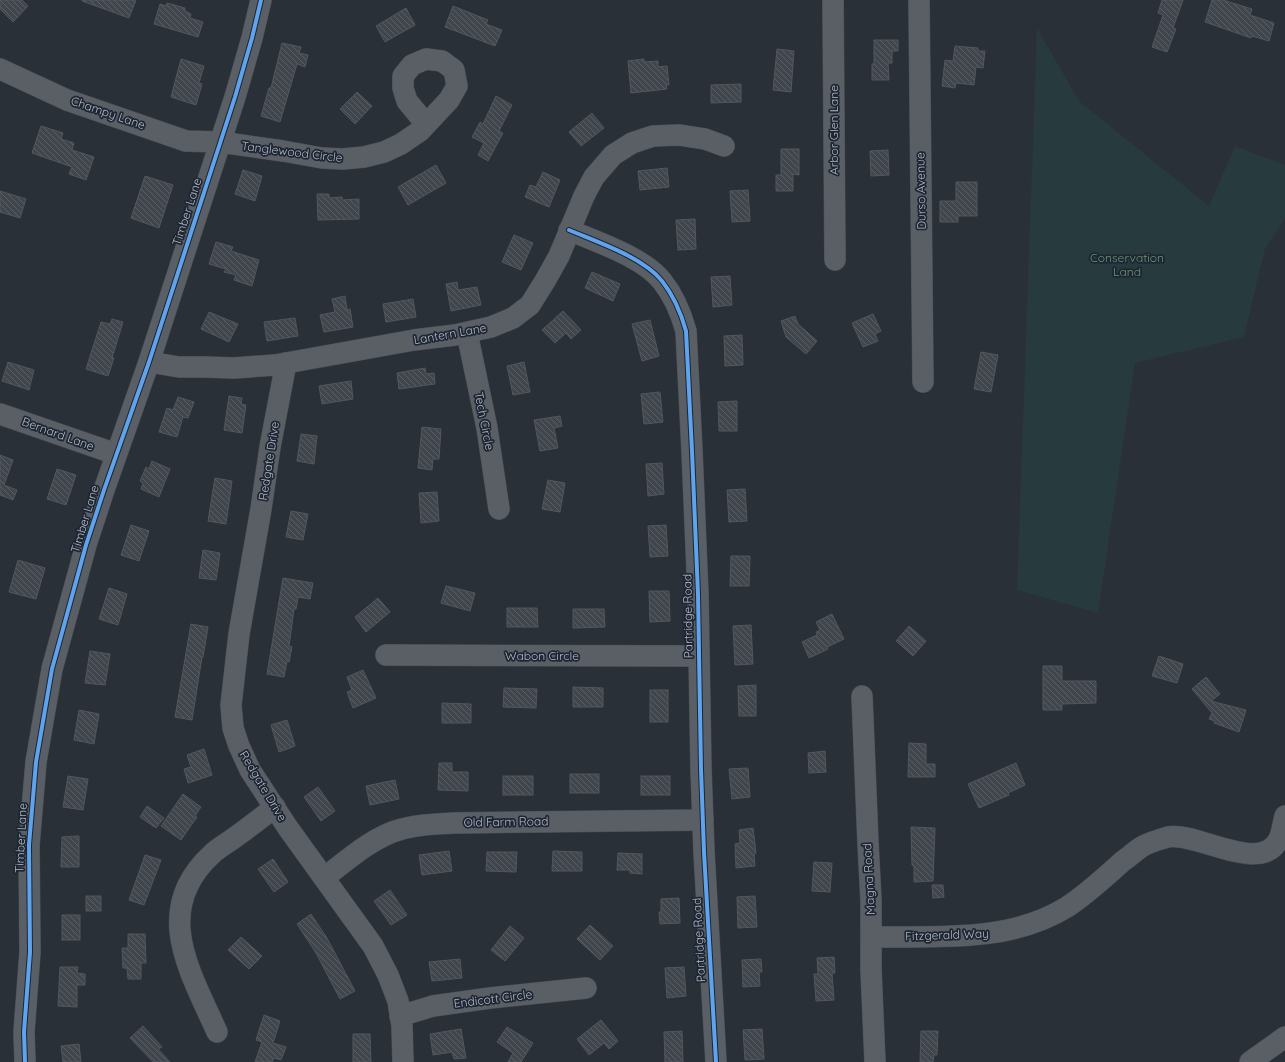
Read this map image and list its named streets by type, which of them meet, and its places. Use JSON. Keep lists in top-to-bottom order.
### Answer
{
  "streets": {
    "street": [
      "Champy Lane",
      "Arbor Glen Lane",
      "Tanglewood Circle",
      "Durso Avenue",
      "Timber Lane",
      "Lantern Lane",
      "Tech Circle",
      "Bernard Lane",
      "Redgate Drive",
      "Partridge Road",
      "Wabon Circle",
      "Old Farm Road",
      "Magna Road",
      "Fitzgerald Way",
      "Endicott Circle"
    ]
  },
  "crossings": [
    ["Champy Lane", "Tanglewood Circle"],
    ["Champy Lane", "Timber Lane"],
    ["Tanglewood Circle", "Timber Lane"],
    ["Timber Lane", "Lantern Lane"],
    ["Timber Lane", "Bernard Lane"],
    ["Lantern Lane", "Tech Circle"],
    ["Lantern Lane", "Redgate Drive"],
    ["Lantern Lane", "Partridge Road"],
    ["Redgate Drive", "Old Farm Road"],
    ["Redgate Drive", "Endicott Circle"],
    ["Partridge Road", "Wabon Circle"],
    ["Partridge Road", "Old Farm Road"],
    ["Magna Road", "Fitzgerald Way"]
  ],
  "parks": ["Conservation Land"]
}
